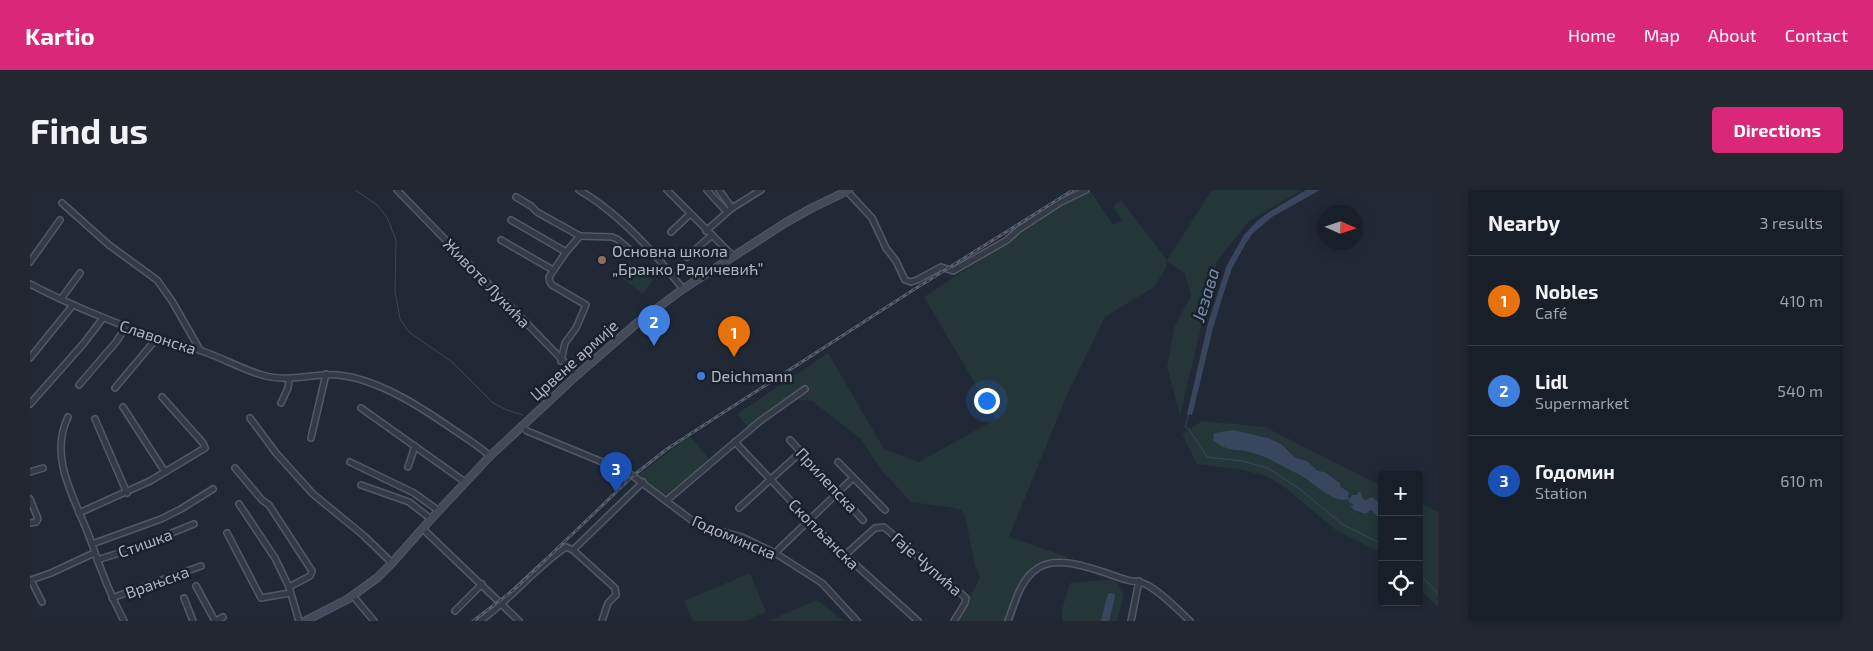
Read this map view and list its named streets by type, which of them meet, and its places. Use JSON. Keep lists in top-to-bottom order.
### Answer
{
  "streets": {
    "main road": ["Црвене армије"],
    "street": [
      "Животе Лукића",
      "Славонска",
      "Прилепска",
      "Скопљанска",
      "Годоминска",
      "Стишка",
      "Гаје Чупића",
      "Врањска"
    ]
  },
  "crossings": [
    ["Животе Лукића", "Црвене армије"],
    ["Славонска", "Црвене армије"],
    ["Црвене армије", "Годоминска"],
    ["Скопљанска", "Гаје Чупића"]
  ],
  "water": ["Језава"],
  "places": ["Основна школа „Бранко Радичевић”", "Deichmann"],
  "north": "right",
  "page": {
    "header": "Kartio",
    "nav": [
      "Home",
      "Map",
      "About",
      "Contact"
    ],
    "buttons": "Directions",
    "title": "Find us",
    "heading": ["Nearby", "3 results"],
    "list": [
      {
        "mark": "1",
        "name": "Nobles",
        "note": "Café",
        "value": "410 m"
      },
      {
        "mark": "2",
        "name": "Lidl",
        "note": "Supermarket",
        "value": "540 m"
      },
      {
        "mark": "3",
        "name": "Годомин",
        "note": "Station",
        "value": "610 m"
      }
    ],
    "pins": ["2", "1", "3"],
    "map_buttons": ["+", "−"]
  }
}
